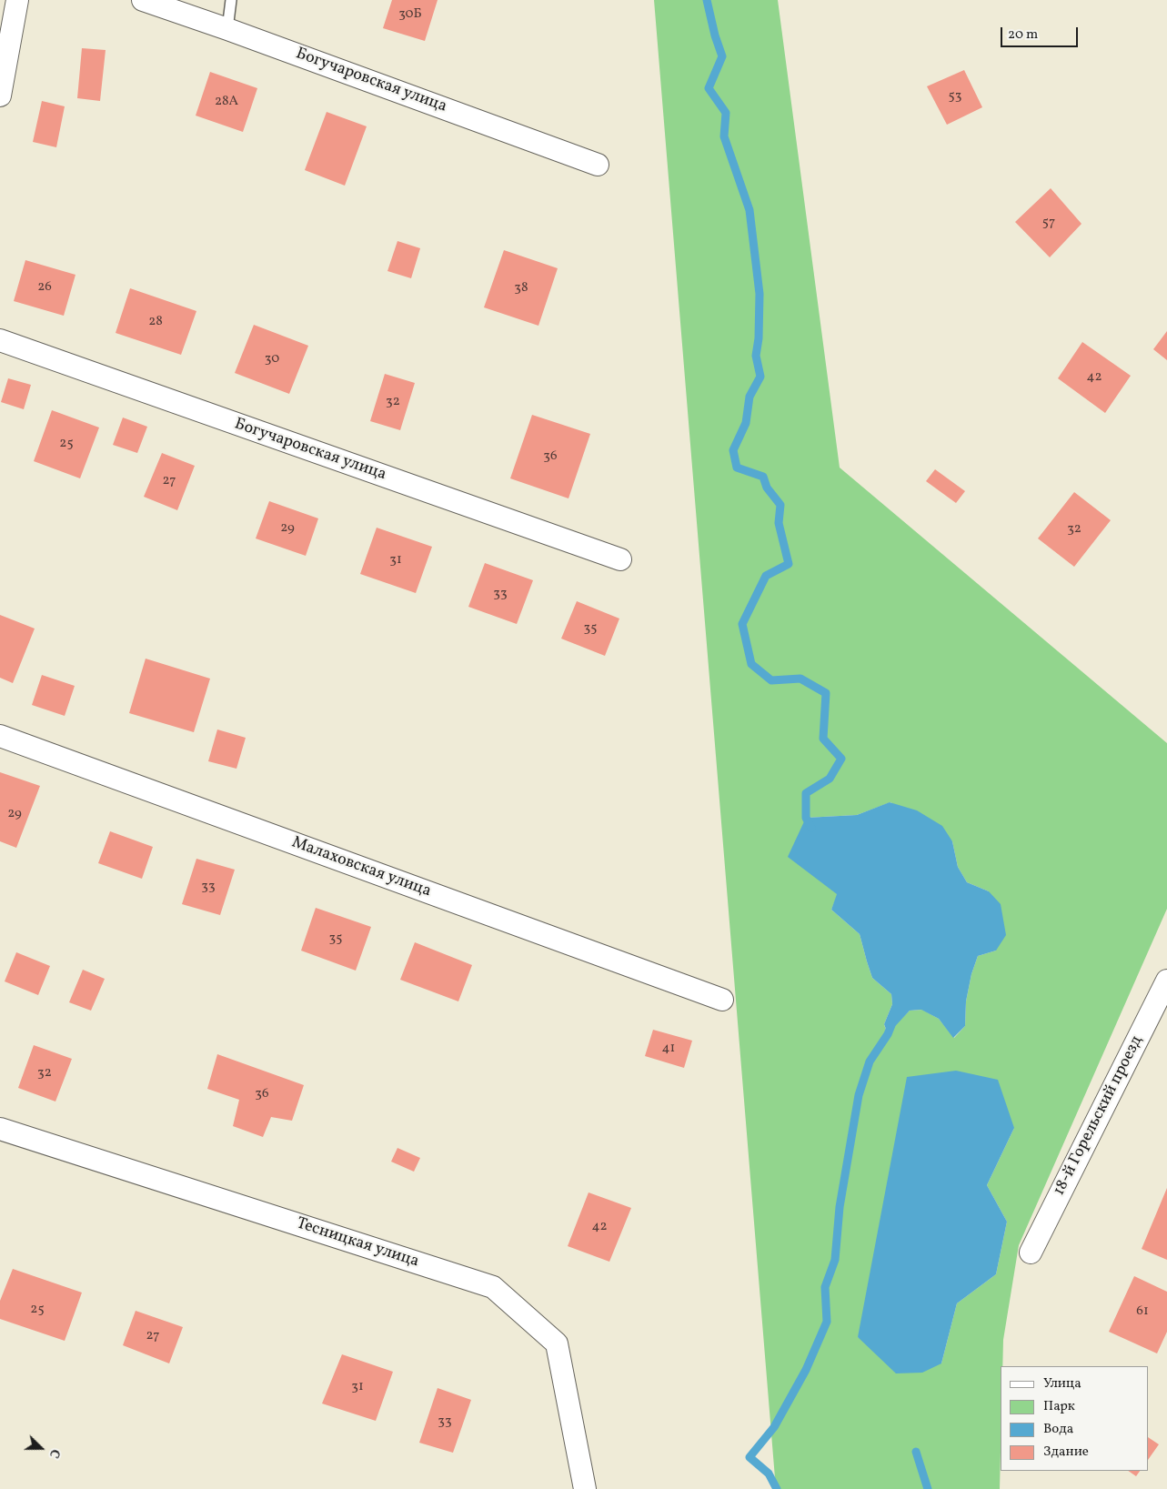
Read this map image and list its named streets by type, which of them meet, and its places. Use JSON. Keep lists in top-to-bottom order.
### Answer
{
  "streets": {
    "street": [
      "Богучаровская улица",
      "Малаховская улица",
      "18-й Горельский проезд",
      "Тесницкая улица"
    ]
  },
  "house_numbers": [
    "30Б",
    "53",
    "28А",
    "57",
    "26",
    "38",
    "28",
    "30",
    "42",
    "32",
    "25",
    "36",
    "27",
    "29",
    "32",
    "31",
    "33",
    "35",
    "29",
    "33",
    "35",
    "41",
    "32",
    "36",
    "42",
    "25",
    "61",
    "27",
    "31",
    "33"
  ],
  "legend": [
    "Улица",
    "Парк",
    "Вода",
    "Здание"
  ],
  "scale_bar": "20 m",
  "north": "right"
}
